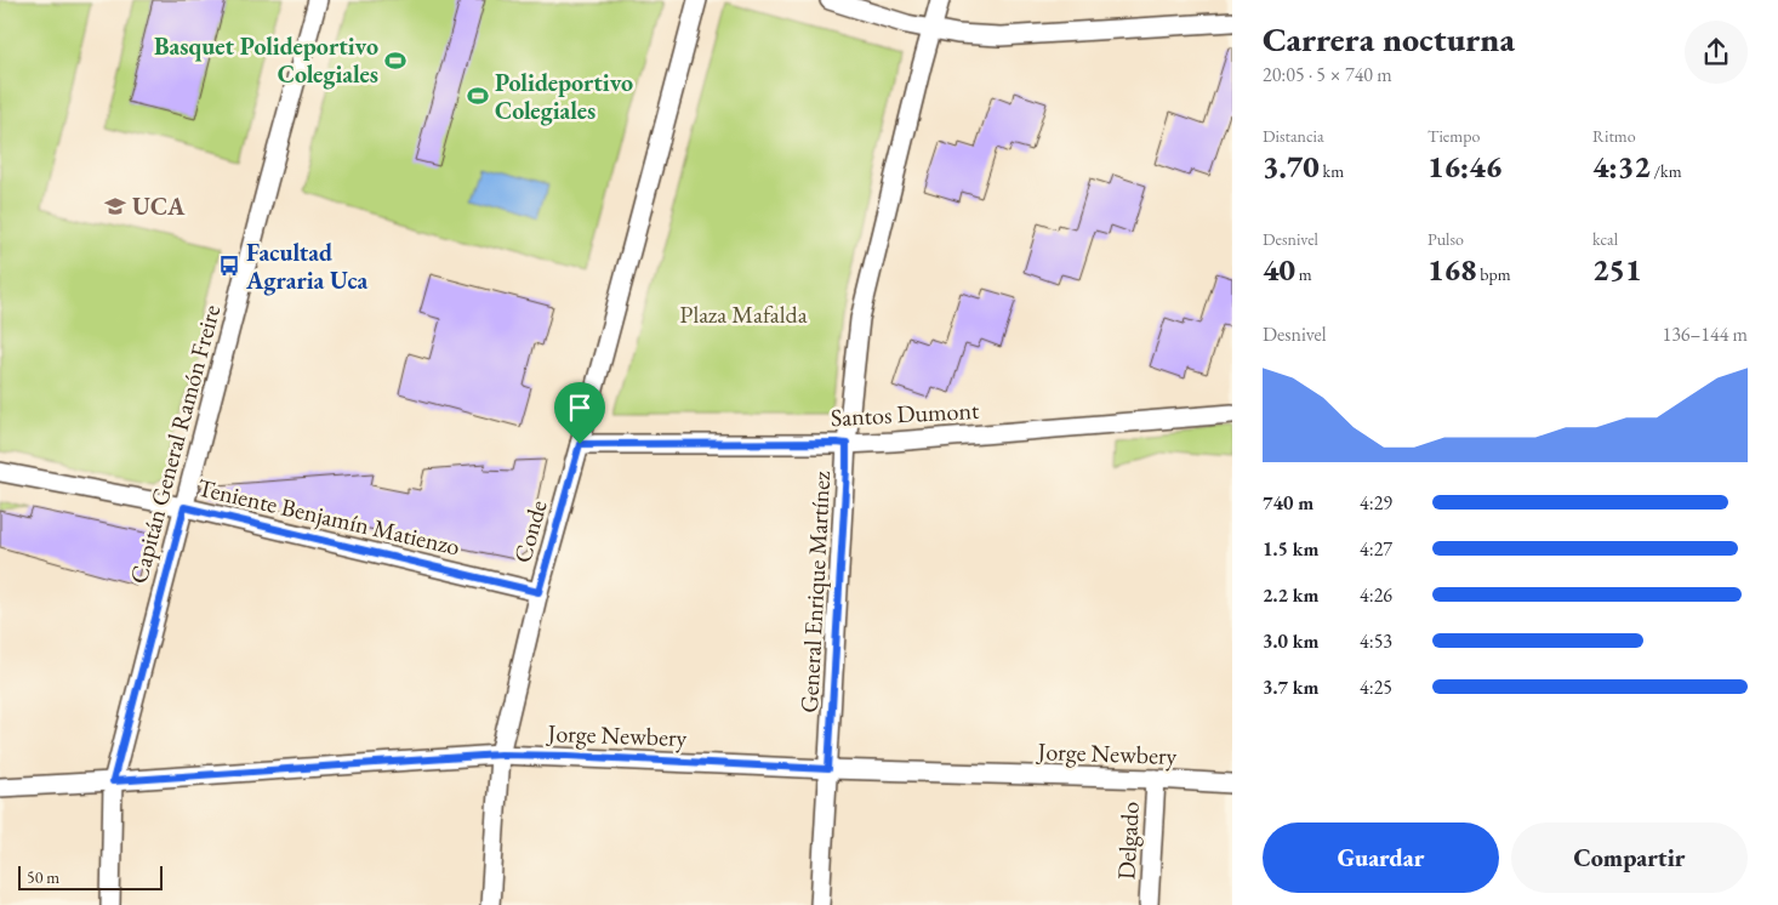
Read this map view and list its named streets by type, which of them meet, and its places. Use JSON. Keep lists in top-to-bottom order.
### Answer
{
  "streets": {
    "street": [
      "Santos Dumont",
      "Capitán General Ramón Freire",
      "Teniente Benjamín Matienzo",
      "Conde",
      "General Enrique Martínez",
      "Jorge Newbery",
      "Delgado"
    ]
  },
  "crossings": [
    ["Santos Dumont", "Conde"],
    ["Santos Dumont", "General Enrique Martínez"],
    ["Capitán General Ramón Freire", "Teniente Benjamín Matienzo"],
    ["Capitán General Ramón Freire", "Jorge Newbery"],
    ["Teniente Benjamín Matienzo", "Conde"],
    ["Conde", "Jorge Newbery"],
    ["General Enrique Martínez", "Jorge Newbery"],
    ["Jorge Newbery", "Delgado"]
  ],
  "parks": ["Plaza Mafalda"],
  "places": {
    "sports": ["Basquet Polideportivo Colegiales", "Polideportivo Colegiales"],
    "school or university": ["UCA"],
    "bus stop": ["Facultad Agraria Uca"]
  },
  "scale_bar": "50 m",
  "page": {
    "heading": ["Carrera nocturna", "20:05 · 5 × 740 m"],
    "stats": [
      ["Distancia", "3.70 km"],
      ["Tiempo", "16:46"],
      ["Ritmo", "4:32 /km"],
      ["Desnivel", "40 m"],
      ["Pulso", "168 bpm"],
      ["kcal", "251"]
    ],
    "chart": ["Desnivel", "136–144 m"],
    "list": [
      {
        "name": "740 m",
        "note": "4:29"
      },
      {
        "name": "1.5 km",
        "note": "4:27"
      },
      {
        "name": "2.2 km",
        "note": "4:26"
      },
      {
        "name": "3.0 km",
        "note": "4:53"
      },
      {
        "name": "3.7 km",
        "note": "4:25"
      }
    ],
    "buttons": ["Guardar", "Compartir"],
    "scale": "50 m"
  }
}
